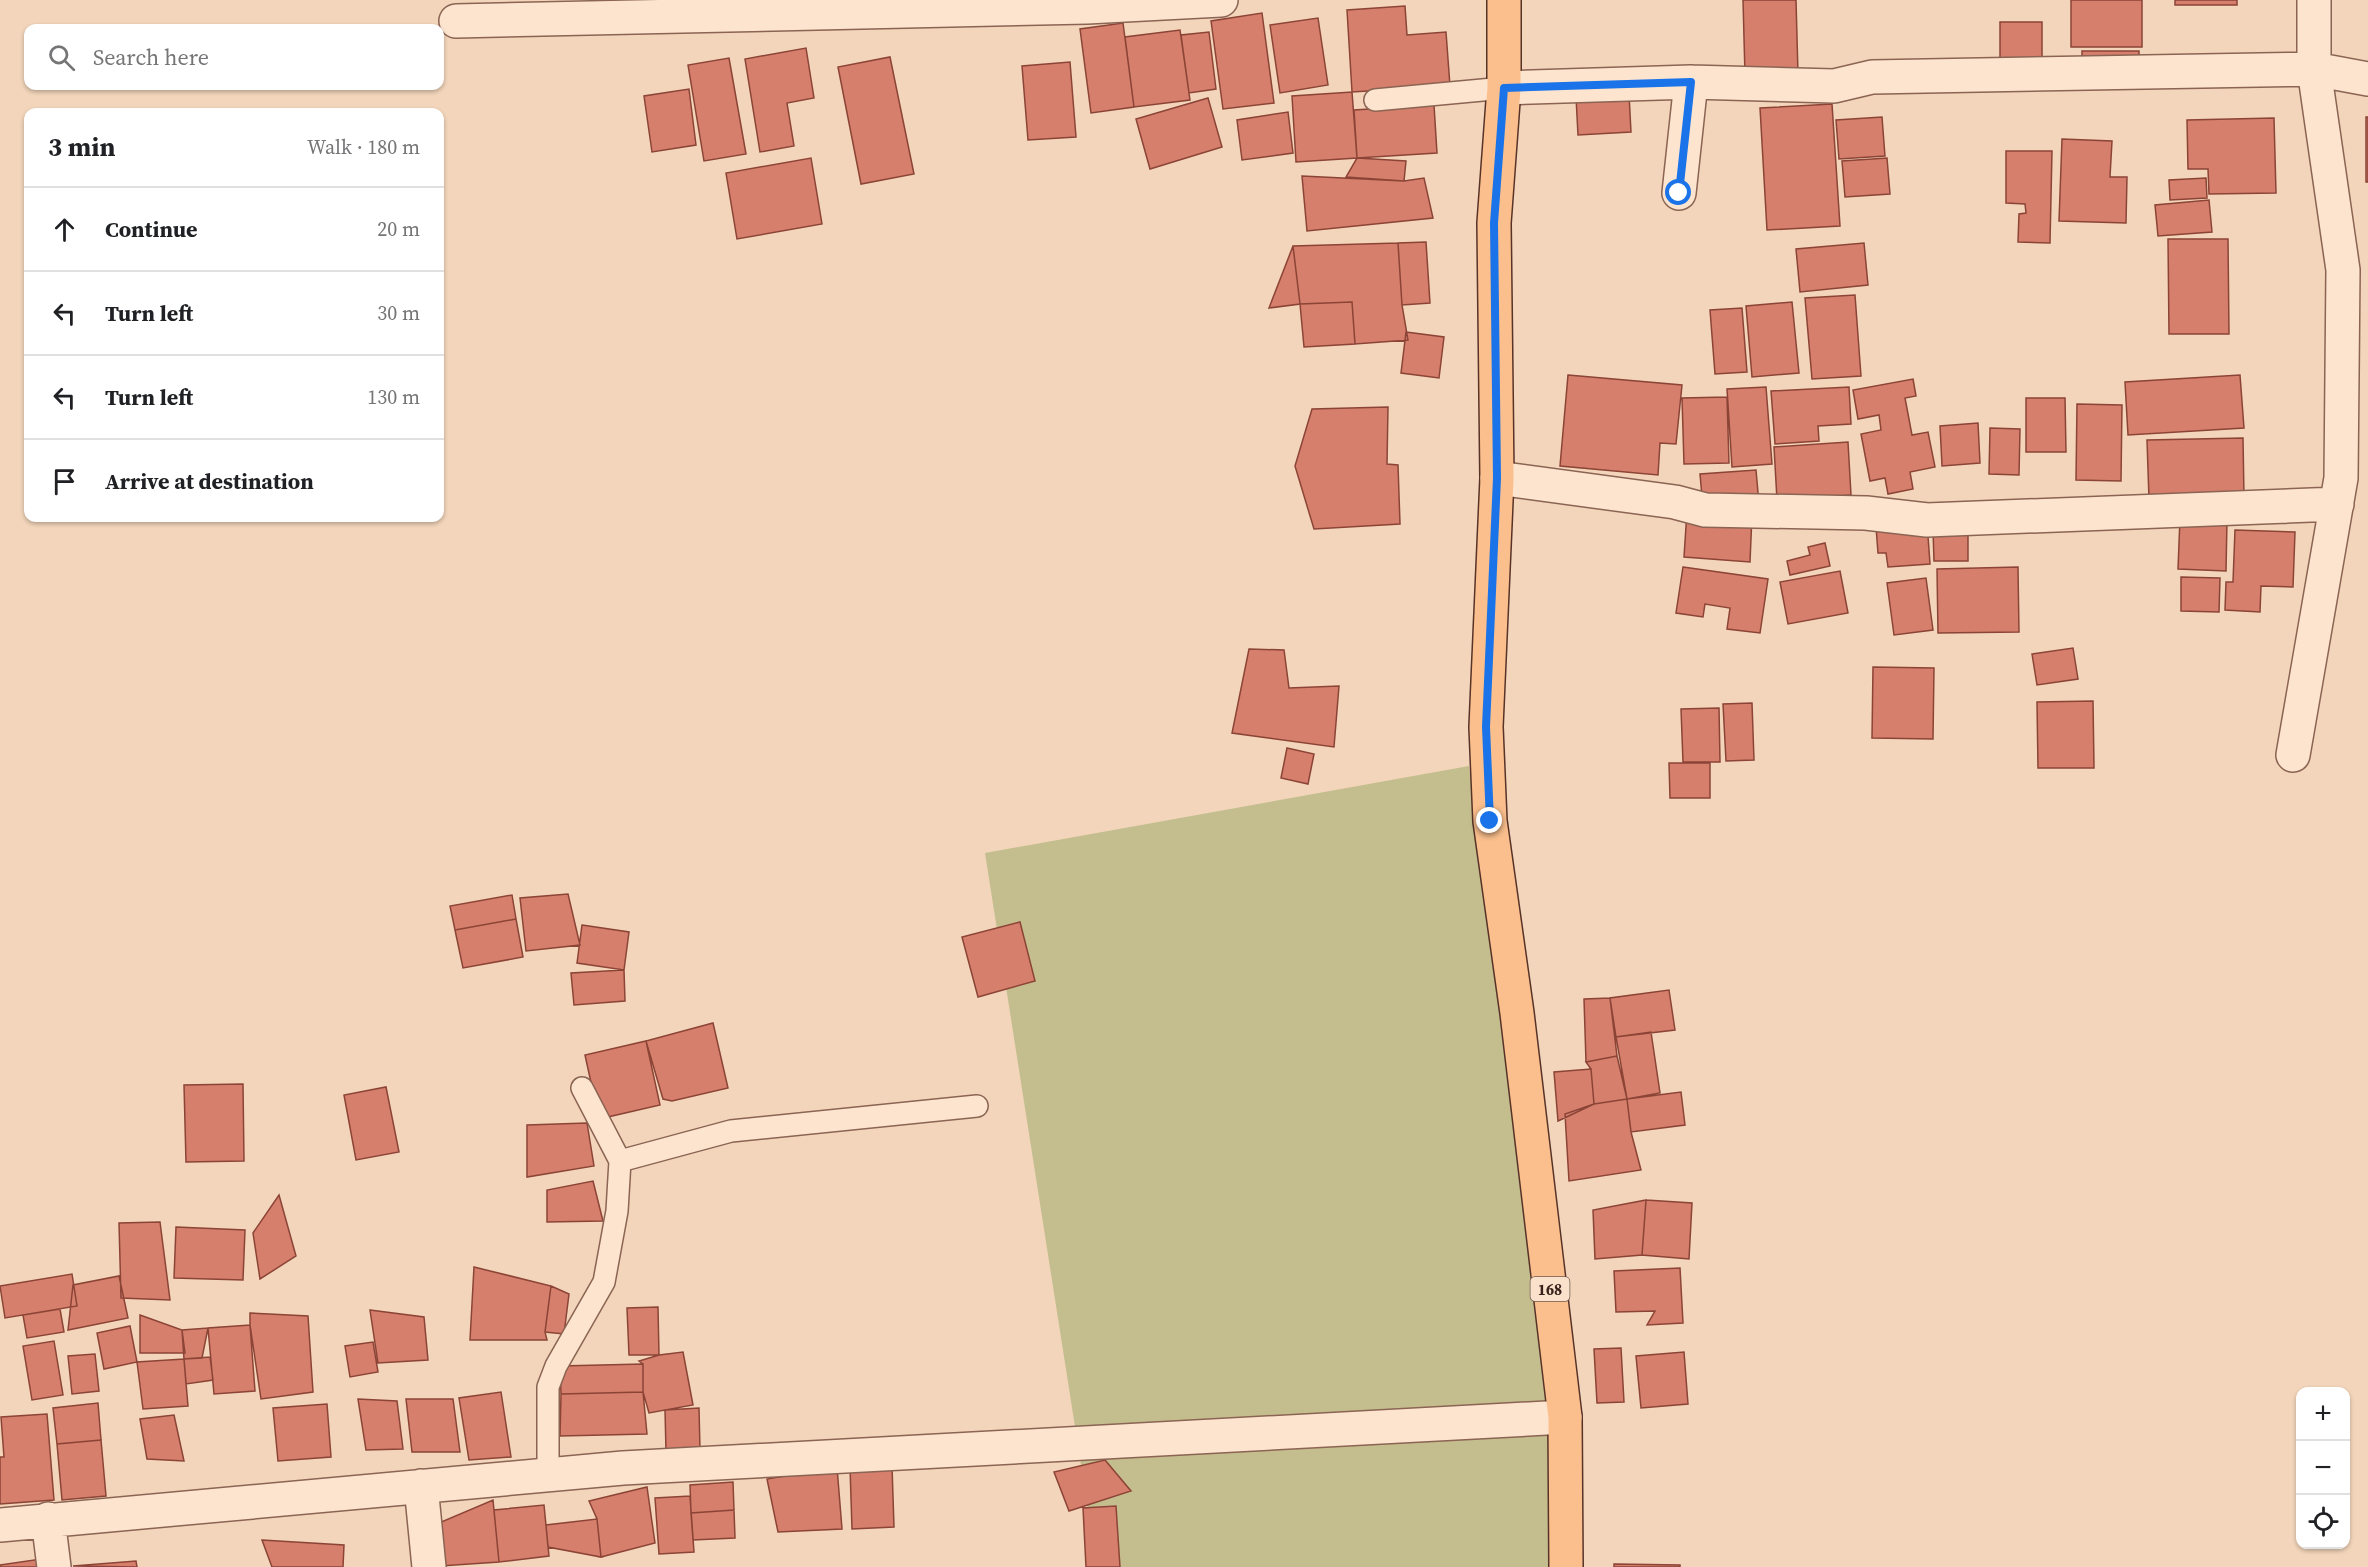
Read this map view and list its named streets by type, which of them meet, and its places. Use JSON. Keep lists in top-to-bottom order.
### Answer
{
  "streets": {
    "main road": ["168"]
  },
  "page": {
    "search": "Search here",
    "heading": ["3 min", "Walk · 180 m"],
    "list": [
      ["Continue", "20 m"],
      ["Turn left", "30 m"],
      ["Turn left", "130 m"],
      "Arrive at destination"
    ],
    "map_buttons": ["+", "−"]
  }
}
